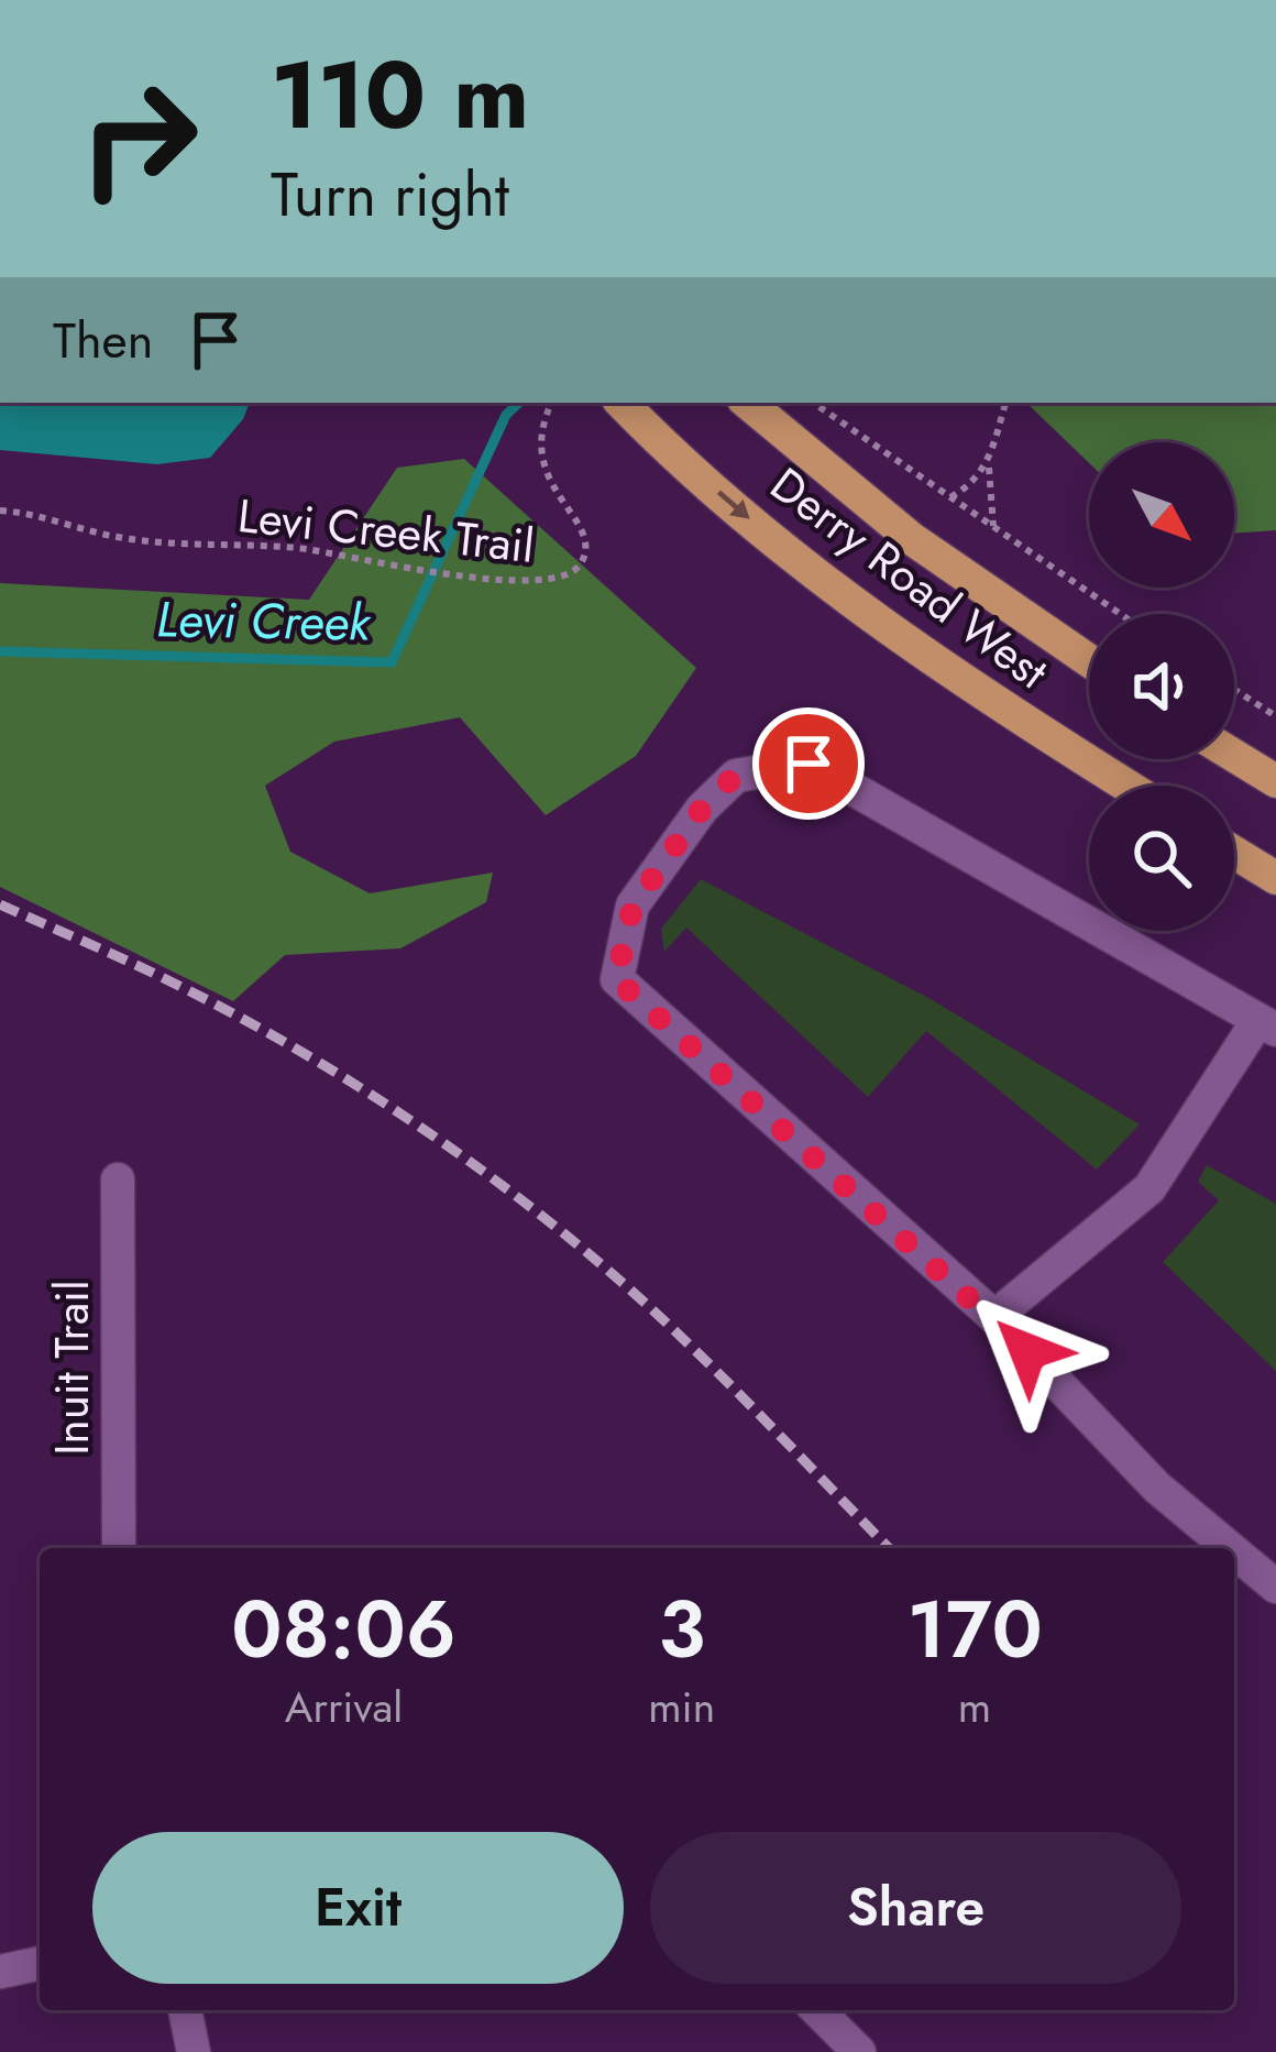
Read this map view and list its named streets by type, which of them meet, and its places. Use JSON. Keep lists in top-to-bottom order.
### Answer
{
  "streets": {
    "main road": ["Derry Road West"],
    "street": ["Inuit Trail"],
    "path": ["Levi Creek Trail"]
  },
  "water": ["Levi Creek"],
  "north": "bottom right",
  "page": {
    "turn": ["110 m", "Turn right"],
    "then": "Then",
    "eta": [
      "08:06",
      "Arrival",
      "3",
      "min",
      "170",
      "m"
    ],
    "buttons": ["Exit", "Share"]
  }
}
